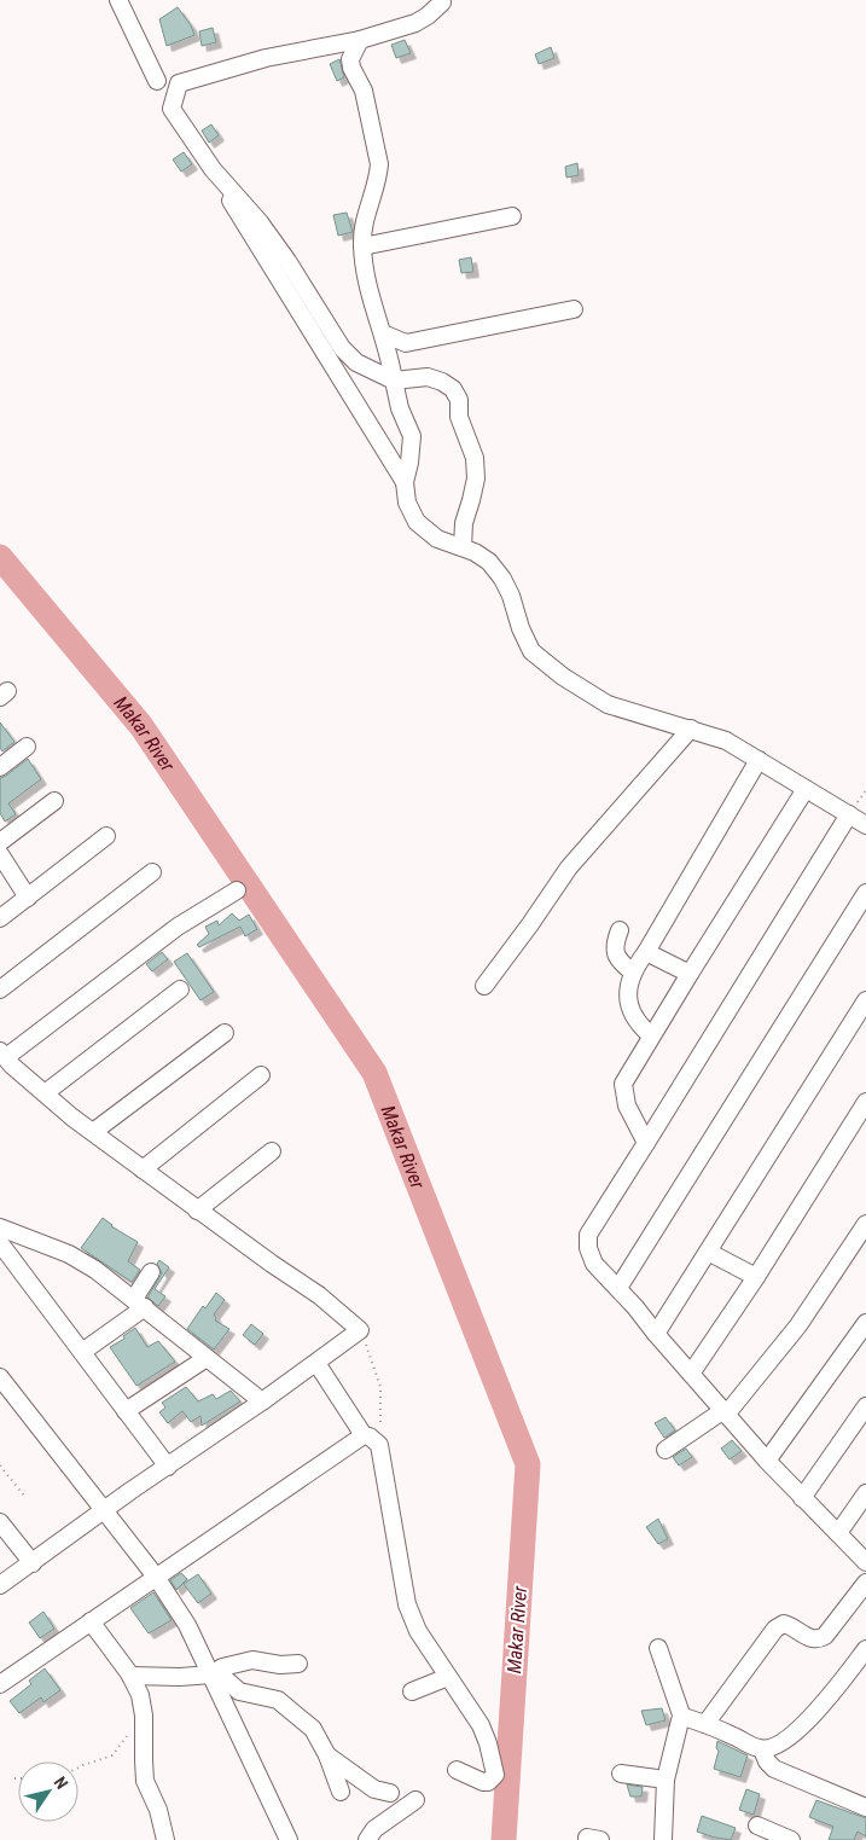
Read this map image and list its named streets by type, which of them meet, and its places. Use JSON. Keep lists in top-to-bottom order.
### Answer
{
  "water": ["Makar River"],
  "north": "top right"
}
